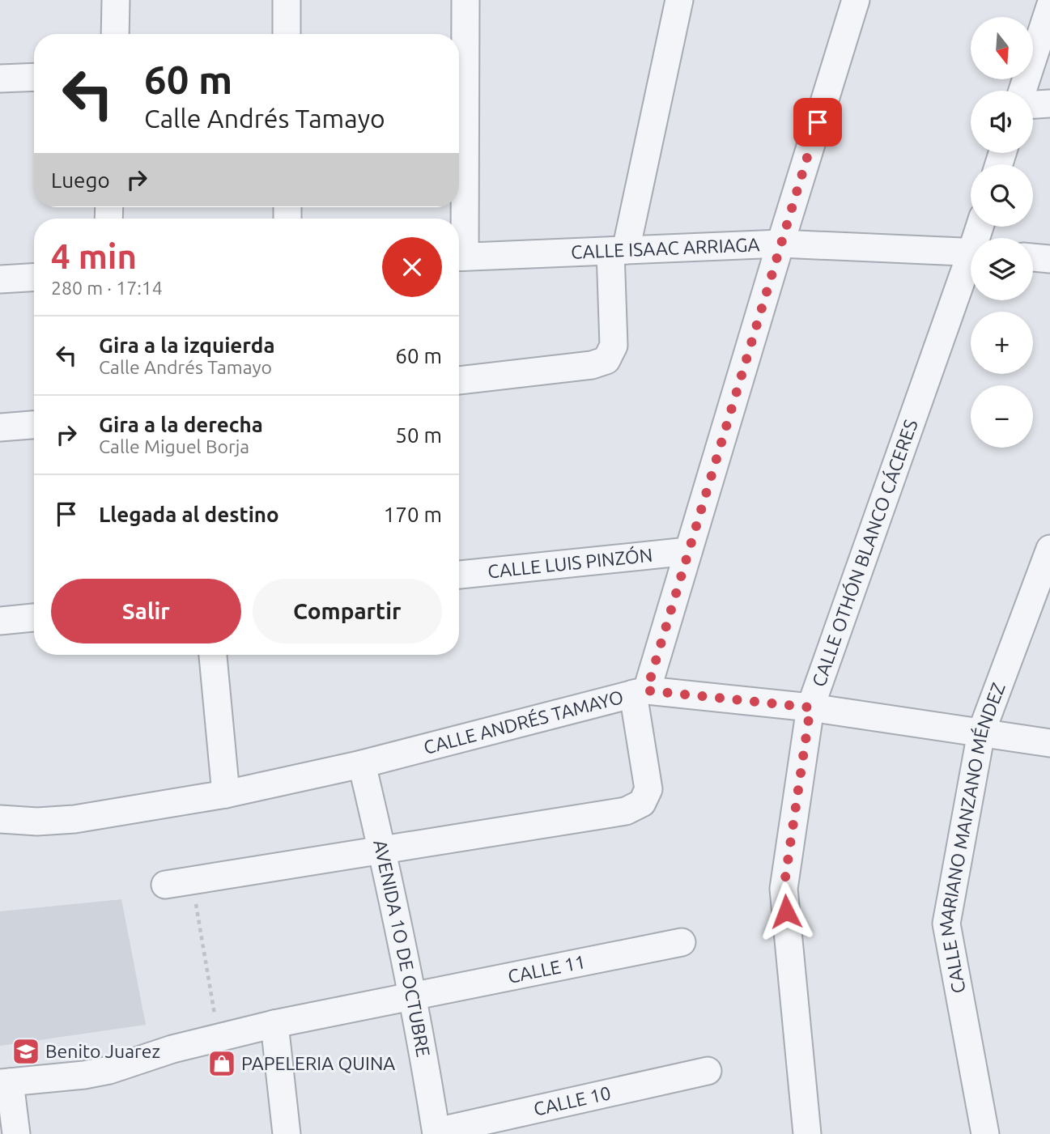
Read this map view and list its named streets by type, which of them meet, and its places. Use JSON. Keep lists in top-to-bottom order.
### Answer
{
  "streets": {
    "street": [
      "CALLE ISAAC ARRIAGA",
      "CALLE OTHÓN BLANCO CÁCERES",
      "CALLE LUIS PINZÓN",
      "CALLE ANDRÉS TAMAYO",
      "CALLE MARIANO MANZANO MÉNDEZ",
      "AVENIDA 1O DE OCTUBRE",
      "CALLE 11",
      "CALLE 10"
    ]
  },
  "crossings": [
    ["CALLE OTHÓN BLANCO CÁCERES", "CALLE ANDRÉS TAMAYO"],
    ["CALLE ANDRÉS TAMAYO", "CALLE MARIANO MANZANO MÉNDEZ"],
    ["CALLE ANDRÉS TAMAYO", "AVENIDA 1O DE OCTUBRE"],
    ["AVENIDA 1O DE OCTUBRE", "CALLE 11"],
    ["AVENIDA 1O DE OCTUBRE", "CALLE 10"]
  ],
  "places": {
    "school or university": ["Benito Juarez"],
    "shop": ["PAPELERIA QUINA"]
  },
  "north": "bottom",
  "page": {
    "map_buttons": ["+", "−"],
    "turn": ["60 m", "Calle Andrés Tamayo"],
    "then": "Luego",
    "heading": ["4 min", "280 m · 17:14"],
    "list": [
      {
        "name": "Gira a la izquierda",
        "note": "Calle Andrés Tamayo",
        "value": "60 m"
      },
      {
        "name": "Gira a la derecha",
        "note": "Calle Miguel Borja",
        "value": "50 m"
      },
      {
        "name": "Llegada al destino",
        "value": "170 m"
      }
    ],
    "buttons": ["Salir", "Compartir"]
  }
}
